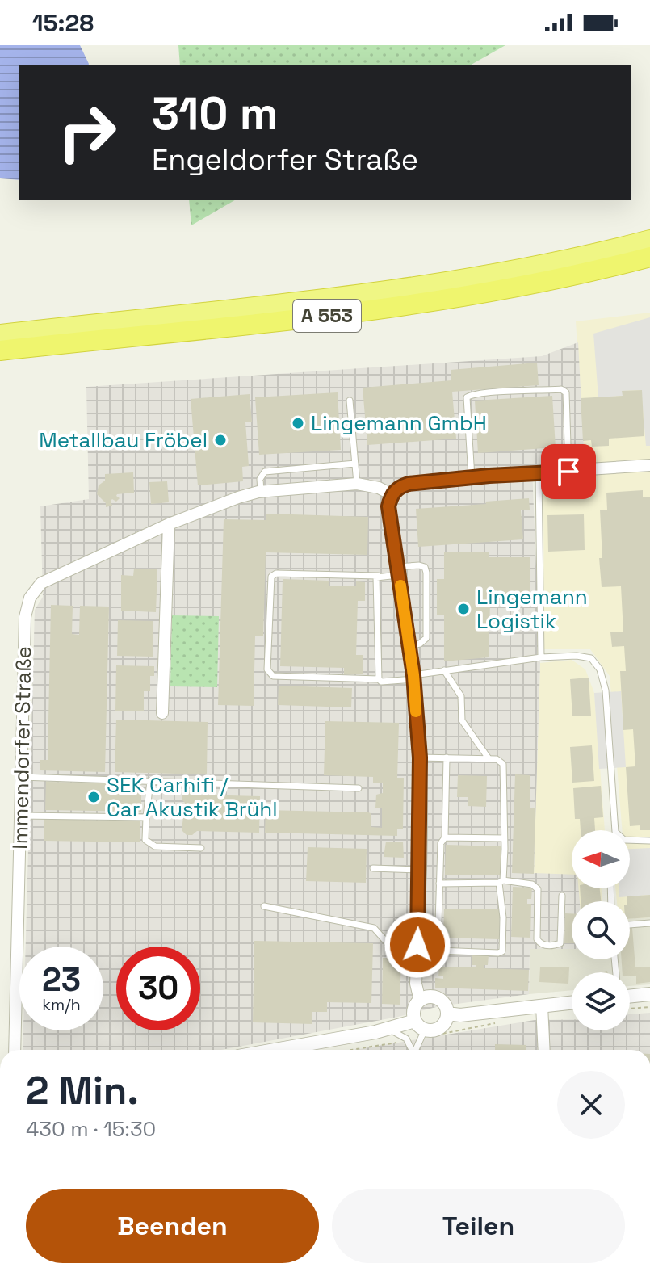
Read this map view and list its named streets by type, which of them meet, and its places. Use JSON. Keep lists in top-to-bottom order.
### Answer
{
  "streets": {
    "highway": ["A 553"],
    "street": ["Immendorfer Straße"]
  },
  "places": [
    "Lingemann GmbH",
    "Metallbau Fröbel",
    "Lingemann Logistik",
    "SEK Carhifi / Car Akustik Brühl"
  ],
  "north": "left",
  "page": {
    "status": "15:28",
    "turn": ["310 m", "Engeldorfer Straße"],
    "speed": "23 km/h",
    "limit": "30",
    "heading": ["2 Min.", "430 m · 15:30"],
    "buttons": ["Beenden", "Teilen"]
  }
}
